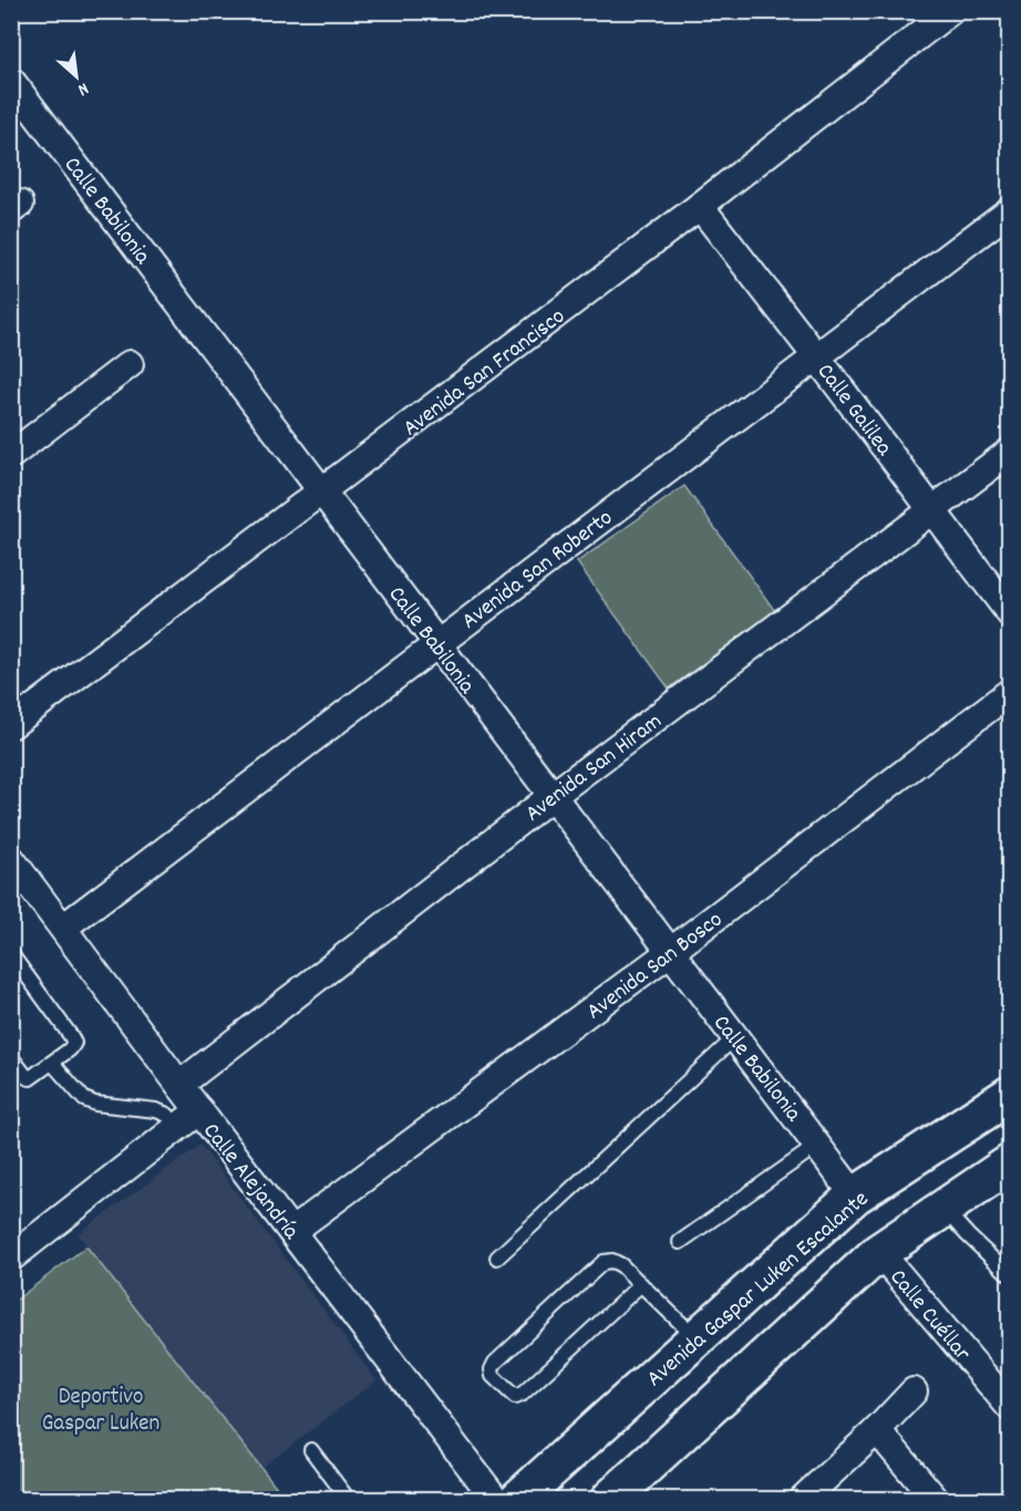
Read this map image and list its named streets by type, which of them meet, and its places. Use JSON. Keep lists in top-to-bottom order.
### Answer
{
  "streets": {
    "street": [
      "Calle Babilonia",
      "Avenida San Francisco",
      "Calle Galilea",
      "Avenida San Roberto",
      "Avenida San Hiram",
      "Avenida San Bosco",
      "Calle Alejandría",
      "Avenida Gaspar Luken Escalante",
      "Calle Cuéllar"
    ]
  },
  "crossings": [
    ["Calle Babilonia", "Avenida San Francisco"],
    ["Calle Babilonia", "Avenida San Roberto"],
    ["Calle Babilonia", "Avenida San Hiram"],
    ["Calle Babilonia", "Avenida San Bosco"],
    ["Calle Babilonia", "Avenida Gaspar Luken Escalante"],
    ["Avenida San Francisco", "Calle Galilea"],
    ["Calle Galilea", "Avenida San Roberto"],
    ["Calle Galilea", "Avenida San Hiram"],
    ["Avenida San Roberto", "Calle Alejandría"],
    ["Avenida San Hiram", "Calle Alejandría"],
    ["Avenida San Bosco", "Calle Alejandría"]
  ],
  "parks": ["Deportivo Gaspar Luken"],
  "north": "bottom right"
}
